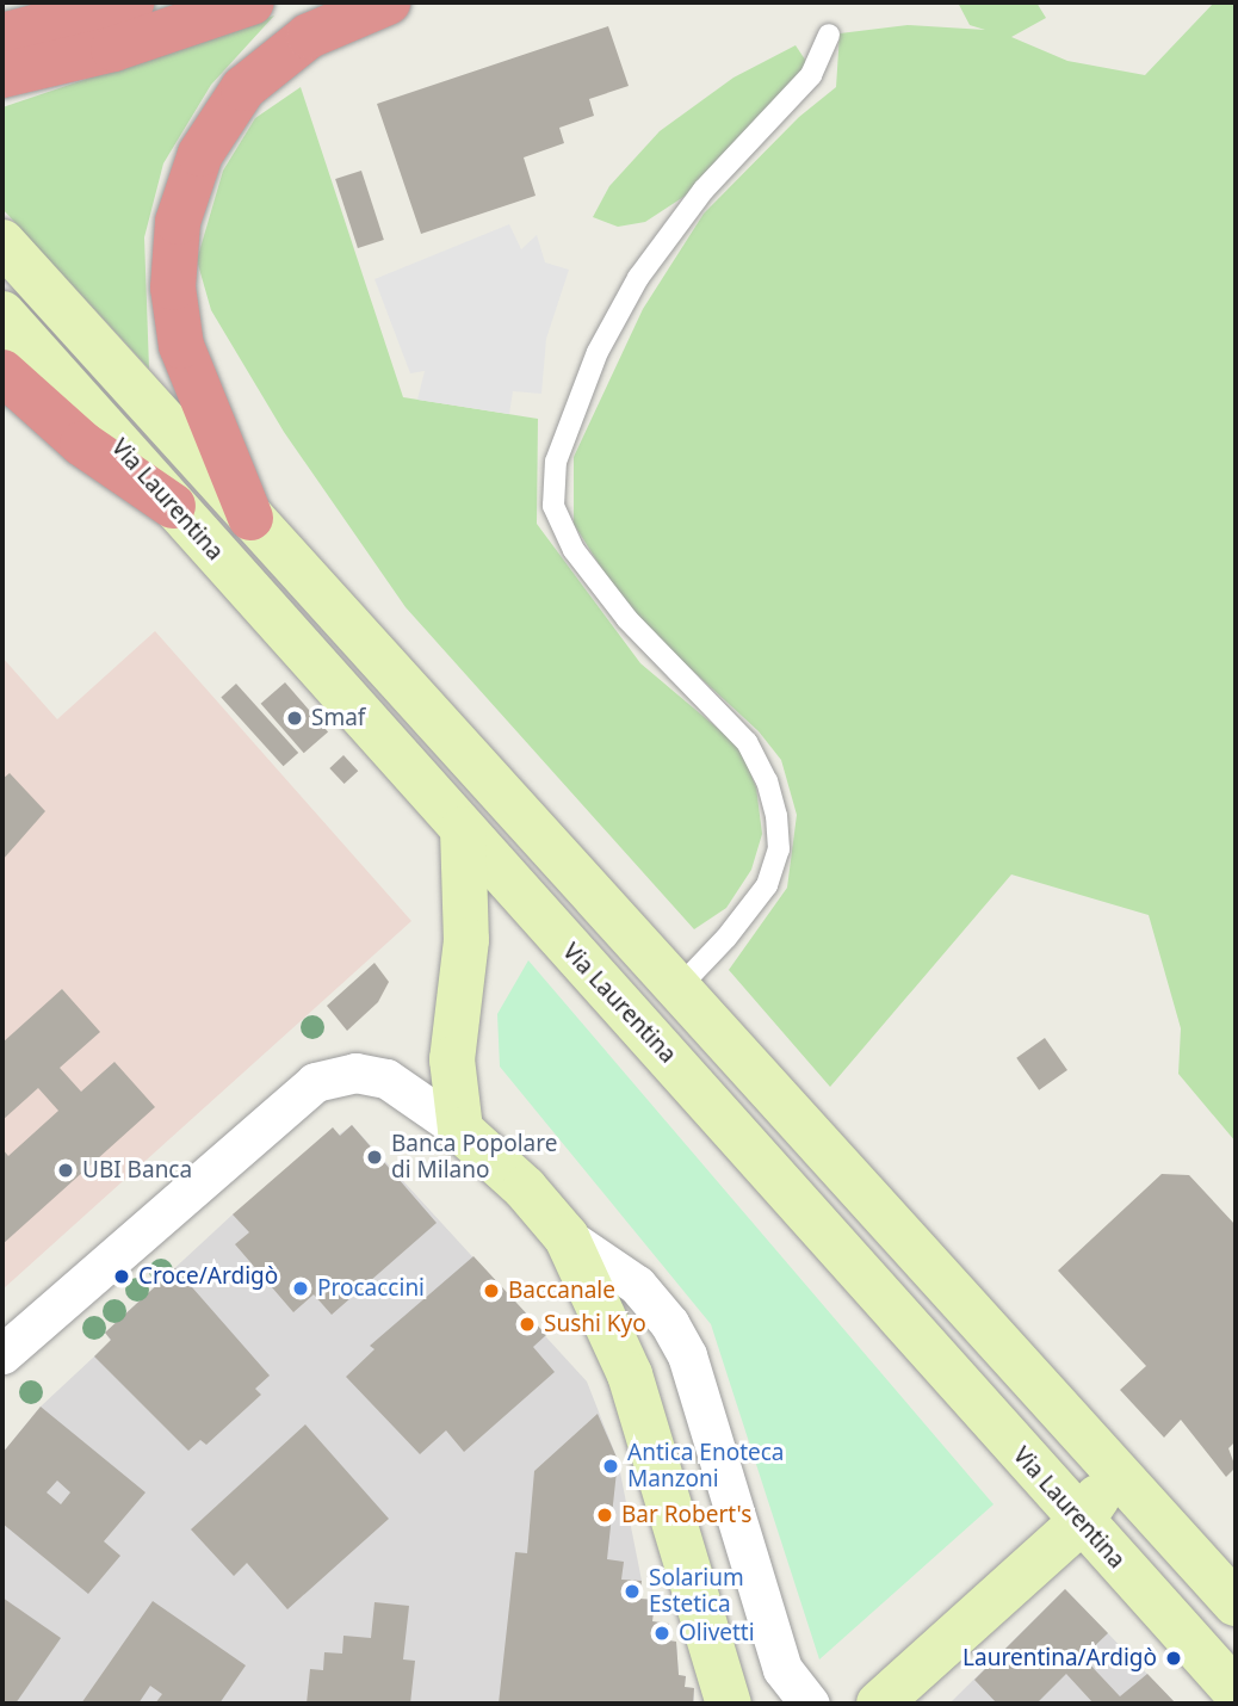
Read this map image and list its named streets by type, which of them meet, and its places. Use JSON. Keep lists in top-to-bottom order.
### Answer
{
  "streets": {
    "main road": ["Via Laurentina"]
  },
  "places": [
    "Smaf",
    "Banca Popolare di Milano",
    "UBI Banca",
    "Croce/Ardigò",
    "Procaccini",
    "Baccanale",
    "Sushi Kyo",
    "Antica Enoteca Manzoni",
    "Bar Robert's",
    "Solarium Estetica",
    "Olivetti",
    "Laurentina/Ardigò"
  ]
}
